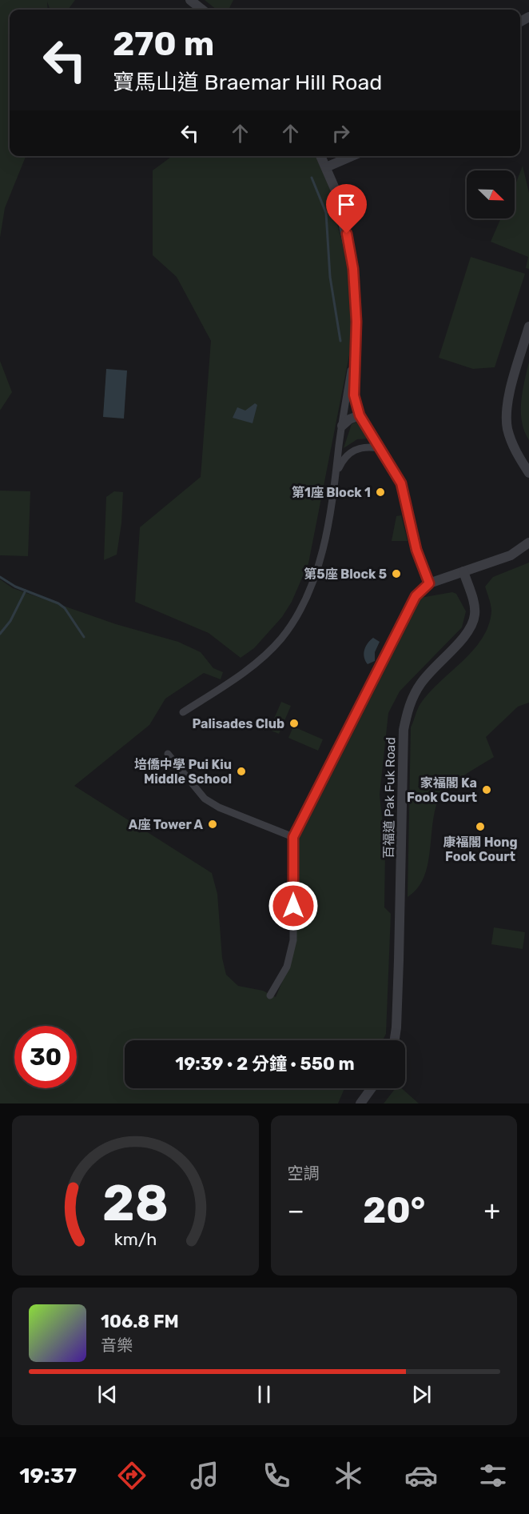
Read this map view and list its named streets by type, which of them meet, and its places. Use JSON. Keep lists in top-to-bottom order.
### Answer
{
  "streets": {
    "street": ["百福道 Pak Fuk Road"]
  },
  "places": [
    "第1座 Block 1",
    "第5座 Block 5",
    "Palisades Club",
    "培僑中學 Pui Kiu Middle School",
    "家福閣 Ka Fook Court",
    "A座 Tower A",
    "康福閣 Hong Fook Court"
  ],
  "north": "bottom right",
  "page": {
    "turn": ["270 m", "寶馬山道 Braemar Hill Road"],
    "limit": "30",
    "trip": "19:39 · 2 分鐘 · 550 m",
    "tile": "空調",
    "heat": ["−", "20°", "+"],
    "song": ["106.8 FM", "音樂"],
    "tabs": "19:37",
    "gauge": ["28", "km/h"]
  }
}
